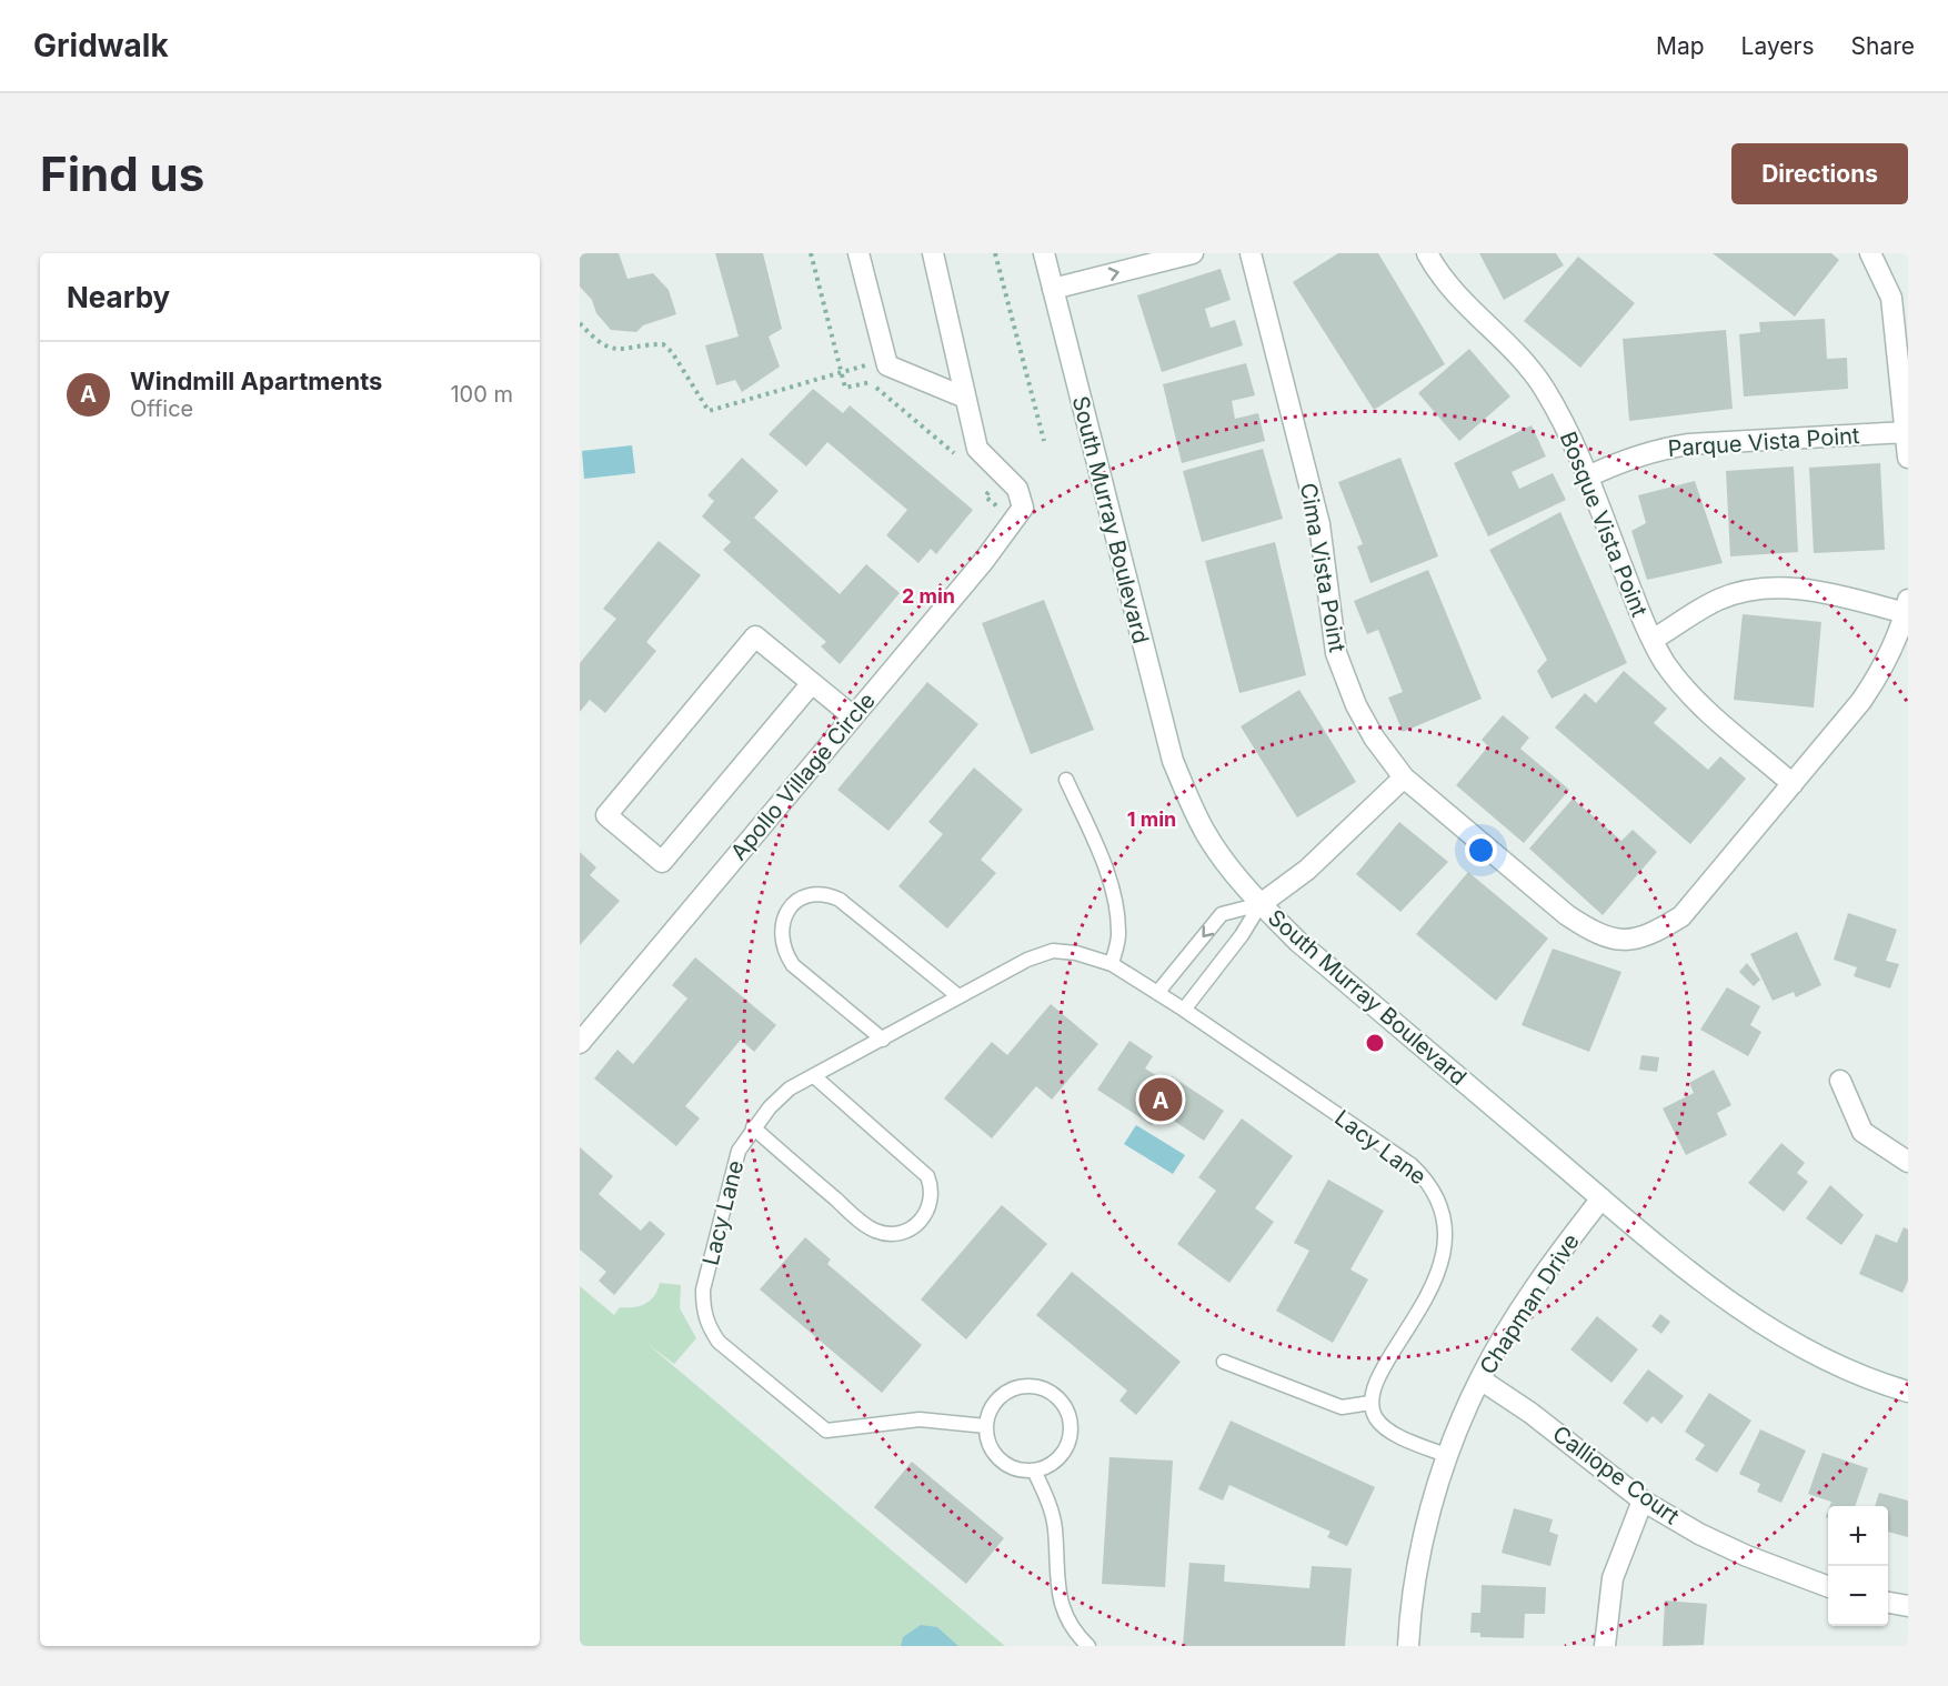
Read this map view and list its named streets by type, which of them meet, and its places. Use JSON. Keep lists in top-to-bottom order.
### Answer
{
  "streets": {
    "street": [
      "Parque Vista Point",
      "South Murray Boulevard",
      "Bosque Vista Point",
      "Cima Vista Point",
      "Apollo Village Circle",
      "Chapman Drive",
      "Calliope Court"
    ],
    "lane": ["Lacy Lane"]
  },
  "crossings": [
    ["Parque Vista Point", "Bosque Vista Point"],
    ["South Murray Boulevard", "Chapman Drive"],
    ["Bosque Vista Point", "Cima Vista Point"],
    ["Chapman Drive", "Calliope Court"]
  ],
  "page": {
    "header": "Gridwalk",
    "nav": ["Map", "Layers", "Share"],
    "buttons": "Directions",
    "title": "Find us",
    "heading": "Nearby",
    "list": [
      {
        "mark": "A",
        "name": "Windmill Apartments",
        "note": "Office",
        "value": "100 m"
      }
    ],
    "pins": "A",
    "map_buttons": ["+", "−"]
  },
  "rings": ["2 min", "1 min"]
}
